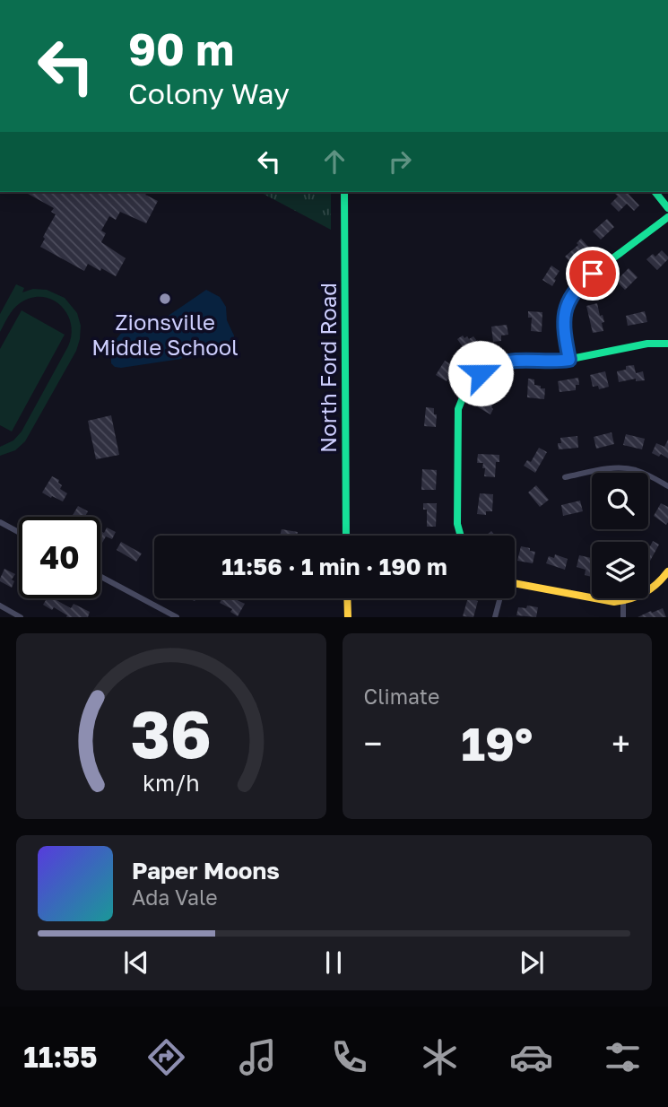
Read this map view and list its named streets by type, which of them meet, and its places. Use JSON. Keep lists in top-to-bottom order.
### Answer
{
  "streets": {
    "street": ["North Ford Road"]
  },
  "places": ["Zionsville Middle School"],
  "page": {
    "turn": ["90 m", "Colony Way"],
    "limit": "40",
    "trip": "11:56 · 1 min · 190 m",
    "tile": "Climate",
    "heat": ["−", "19°", "+"],
    "song": ["Paper Moons", "Ada Vale"],
    "tabs": "11:55",
    "gauge": ["36", "km/h"]
  }
}
